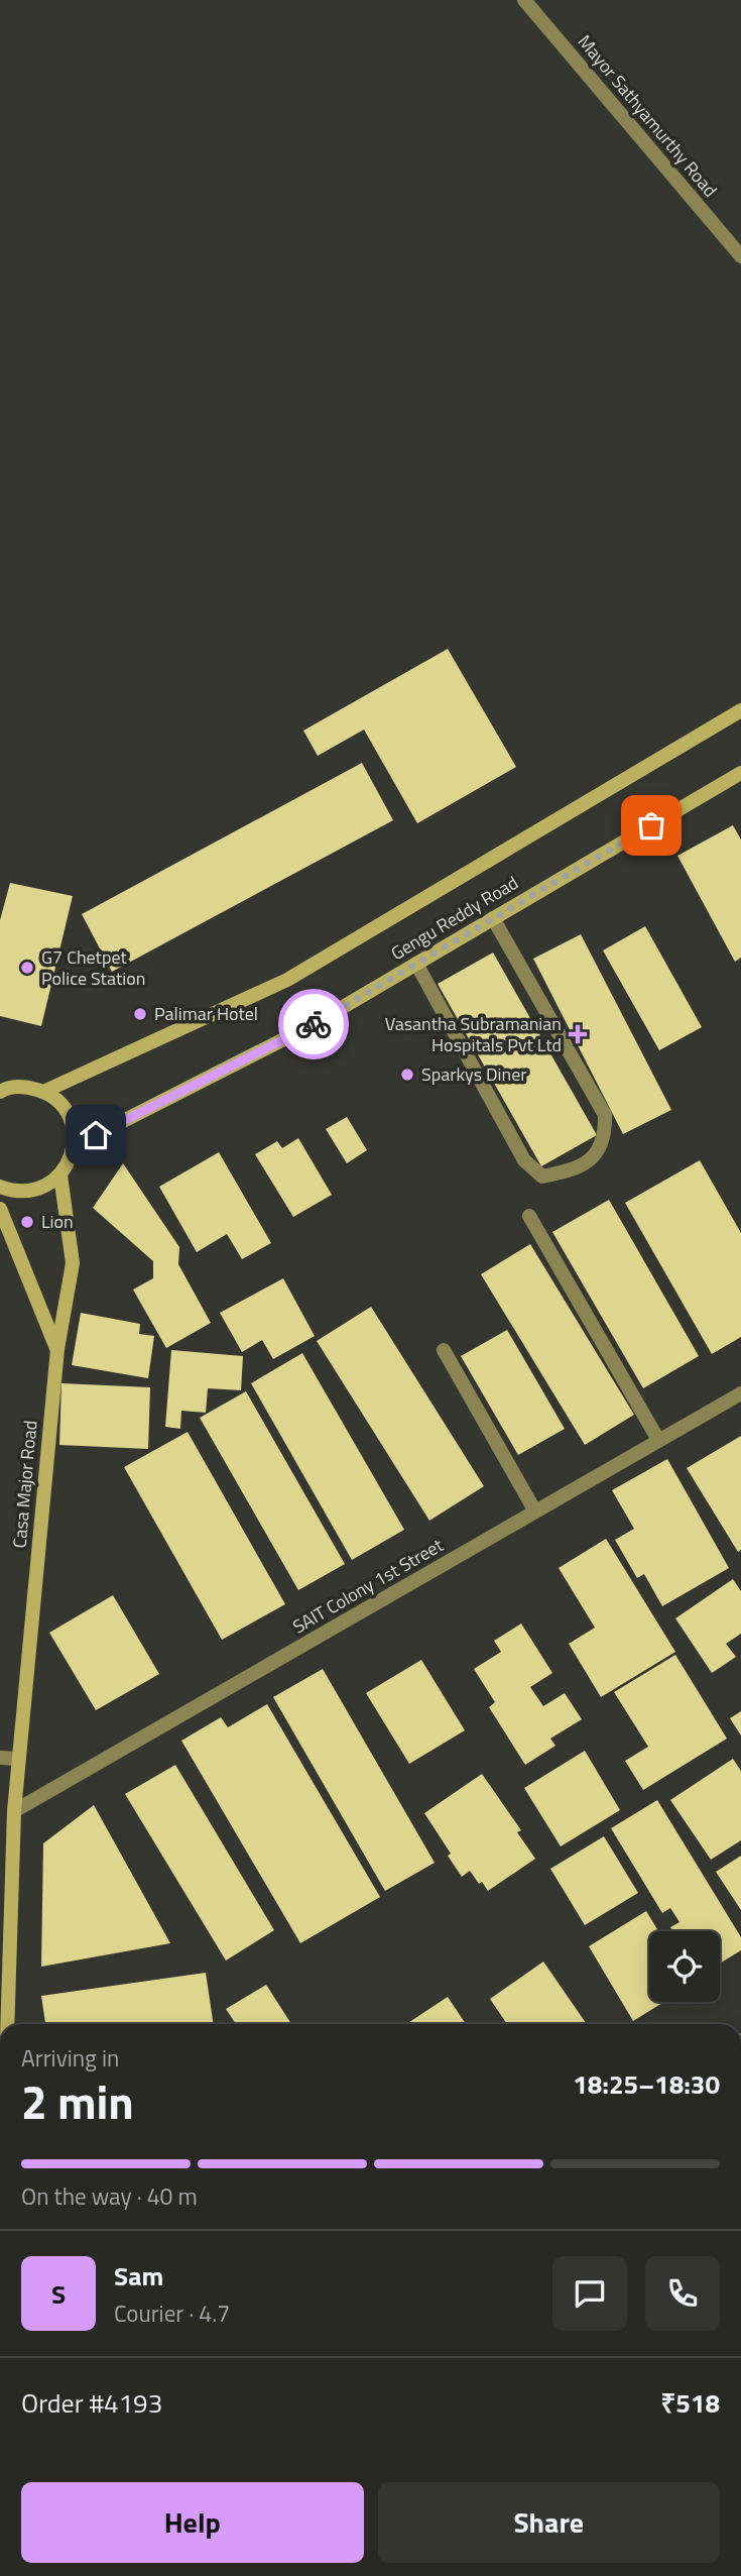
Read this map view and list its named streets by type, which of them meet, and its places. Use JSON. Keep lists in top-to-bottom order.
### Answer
{
  "streets": {
    "main road": ["Gengu Reddy Road", "Casa Major Road"],
    "street": ["Mayor Sathyamurthy Road", "SAIT Colony 1st Street"]
  },
  "crossings": [
    ["Casa Major Road", "SAIT Colony 1st Street"]
  ],
  "places": {
    "other": [
      "G7 Chetpet Police Station",
      "Palimar Hotel",
      "Sparkys Diner",
      "Lion"
    ],
    "health": ["Vasantha Subramanian Hospitals Pvt Ltd"]
  },
  "page": {
    "heading": ["2 min", "Arriving in", "18:25–18:30"],
    "panel": [
      "Sam",
      "Courier · 4.7",
      "Order #4193",
      "₹518"
    ],
    "bar": "On the way · 40 m",
    "round": "S",
    "buttons": ["Help", "Share"]
  }
}
